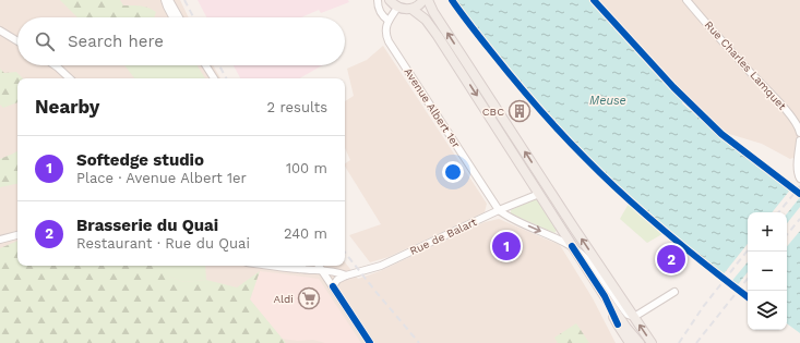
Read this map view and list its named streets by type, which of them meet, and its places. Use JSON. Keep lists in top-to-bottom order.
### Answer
{
  "streets": {
    "main road": ["Avenue Albert 1er"],
    "street": ["Rue Charles Lamquet", "Rue de Balart"]
  },
  "crossings": [
    ["Avenue Albert 1er", "Rue de Balart"]
  ],
  "water": ["Meuse"],
  "places": {
    "building": ["CBC"],
    "supermarket": ["Aldi"]
  },
  "page": {
    "search": "Search here",
    "heading": ["Nearby", "2 results"],
    "list": [
      {
        "mark": "1",
        "name": "Softedge studio",
        "note": "Place · Avenue Albert 1er",
        "value": "100 m"
      },
      {
        "mark": "2",
        "name": "Brasserie du Quai",
        "note": "Restaurant · Rue du Quai",
        "value": "240 m"
      }
    ],
    "map_buttons": ["+", "−"],
    "pins": ["1", "2"]
  }
}
